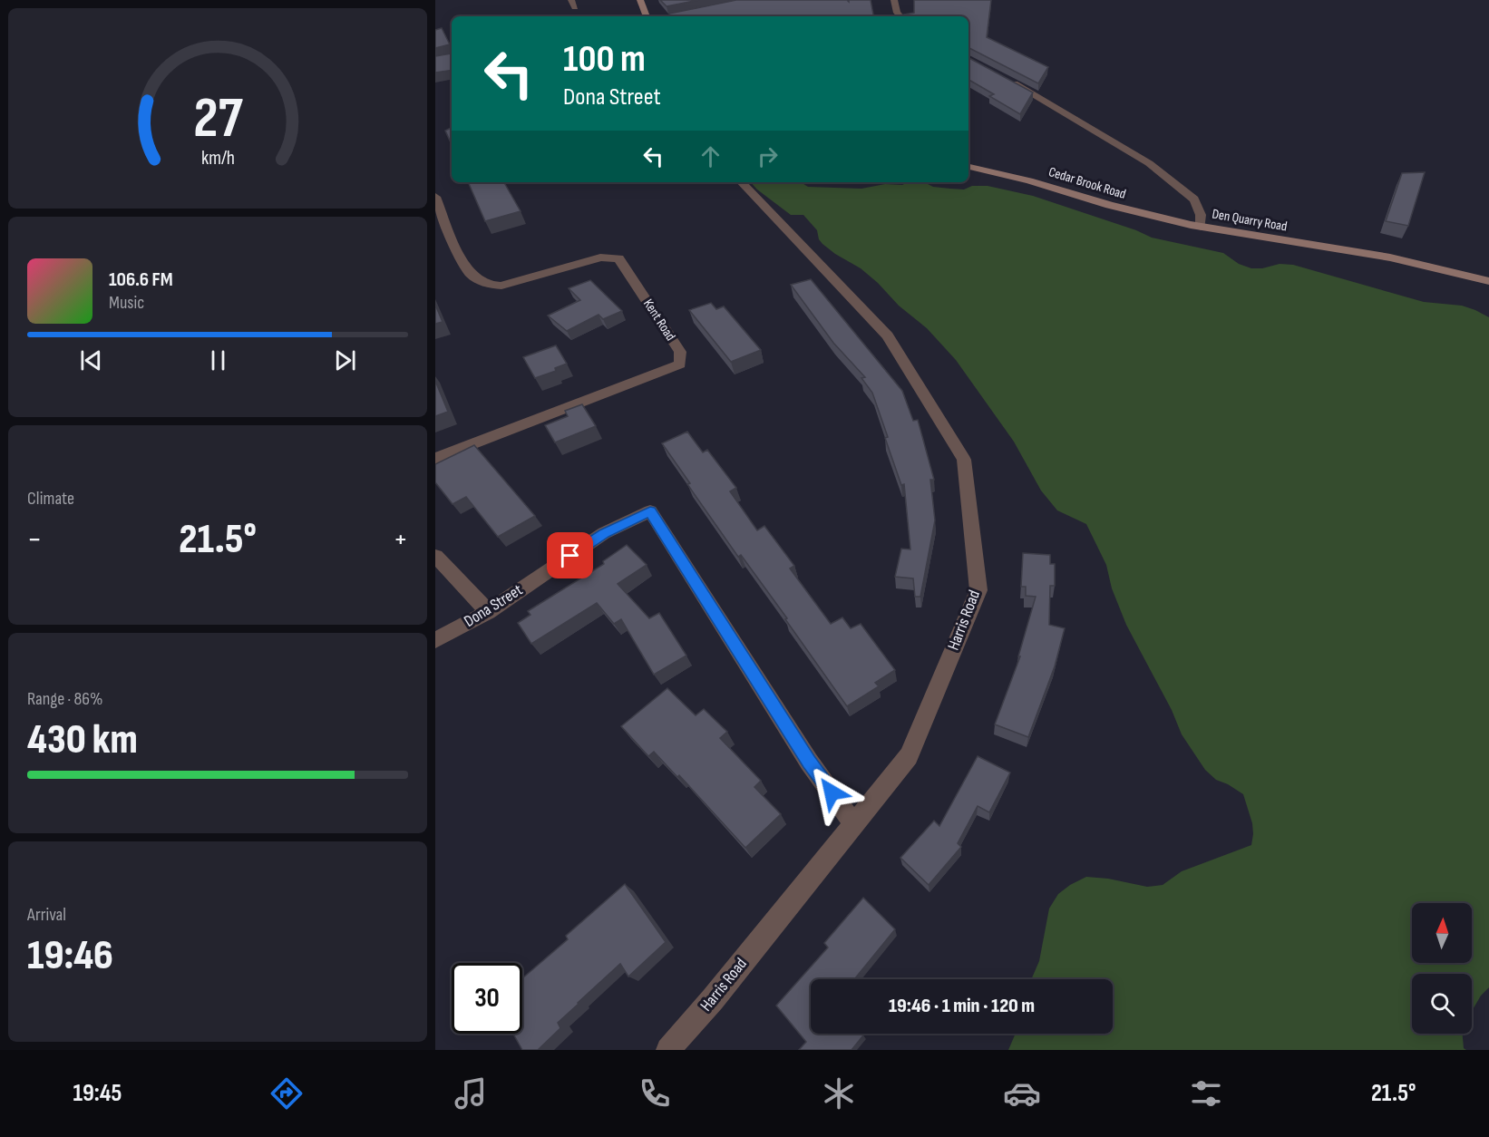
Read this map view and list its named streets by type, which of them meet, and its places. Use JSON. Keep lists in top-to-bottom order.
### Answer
{
  "streets": {
    "street": [
      "Cedar Brook Road",
      "Den Quarry Road",
      "Kent Road",
      "Dona Street",
      "Harris Road"
    ]
  },
  "crossings": [
    ["Cedar Brook Road", "Den Quarry Road"],
    ["Dona Street", "Harris Road"]
  ],
  "north": "top",
  "page": {
    "turn": ["100 m", "Dona Street"],
    "song": ["106.6 FM", "Music"],
    "tile": [
      "Climate",
      ["Range · 86%", "430 km"],
      ["Arrival", "19:46"]
    ],
    "heat": ["−", "21.5°", "+"],
    "limit": "30",
    "trip": "19:46 · 1 min · 120 m",
    "tabs": ["19:45", "21.5°"],
    "gauge": ["27", "km/h"]
  }
}
